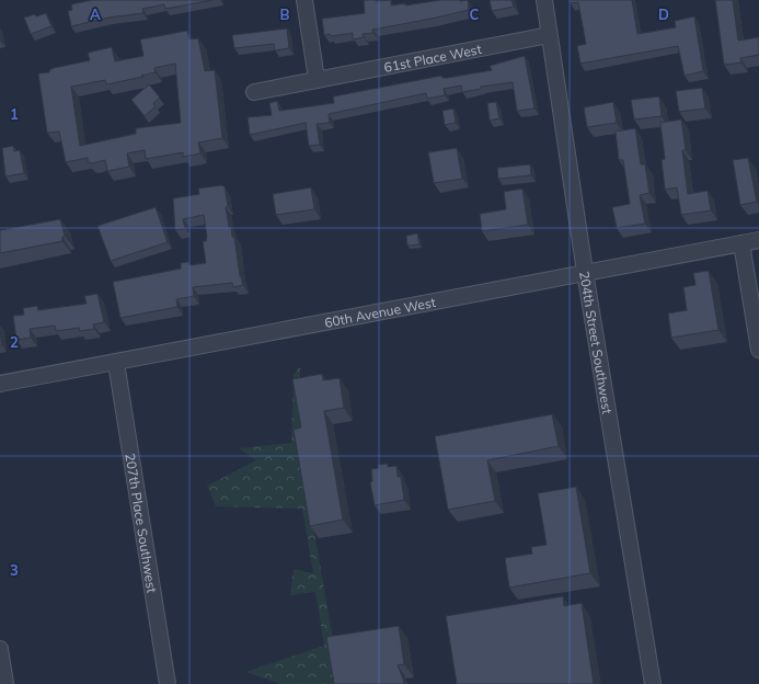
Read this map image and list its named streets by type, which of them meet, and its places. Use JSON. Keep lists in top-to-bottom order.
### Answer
{
  "streets": {
    "street": [
      "61st Place West",
      "60th Avenue West",
      "204th Street Southwest",
      "207th Place Southwest"
    ]
  },
  "crossings": [
    ["61st Place West", "204th Street Southwest"],
    ["60th Avenue West", "204th Street Southwest"],
    ["60th Avenue West", "207th Place Southwest"]
  ],
  "grid": {
    "columns": [
      "A",
      "B",
      "C",
      "D"
    ],
    "rows": ["1", "2", "3"]
  }
}
